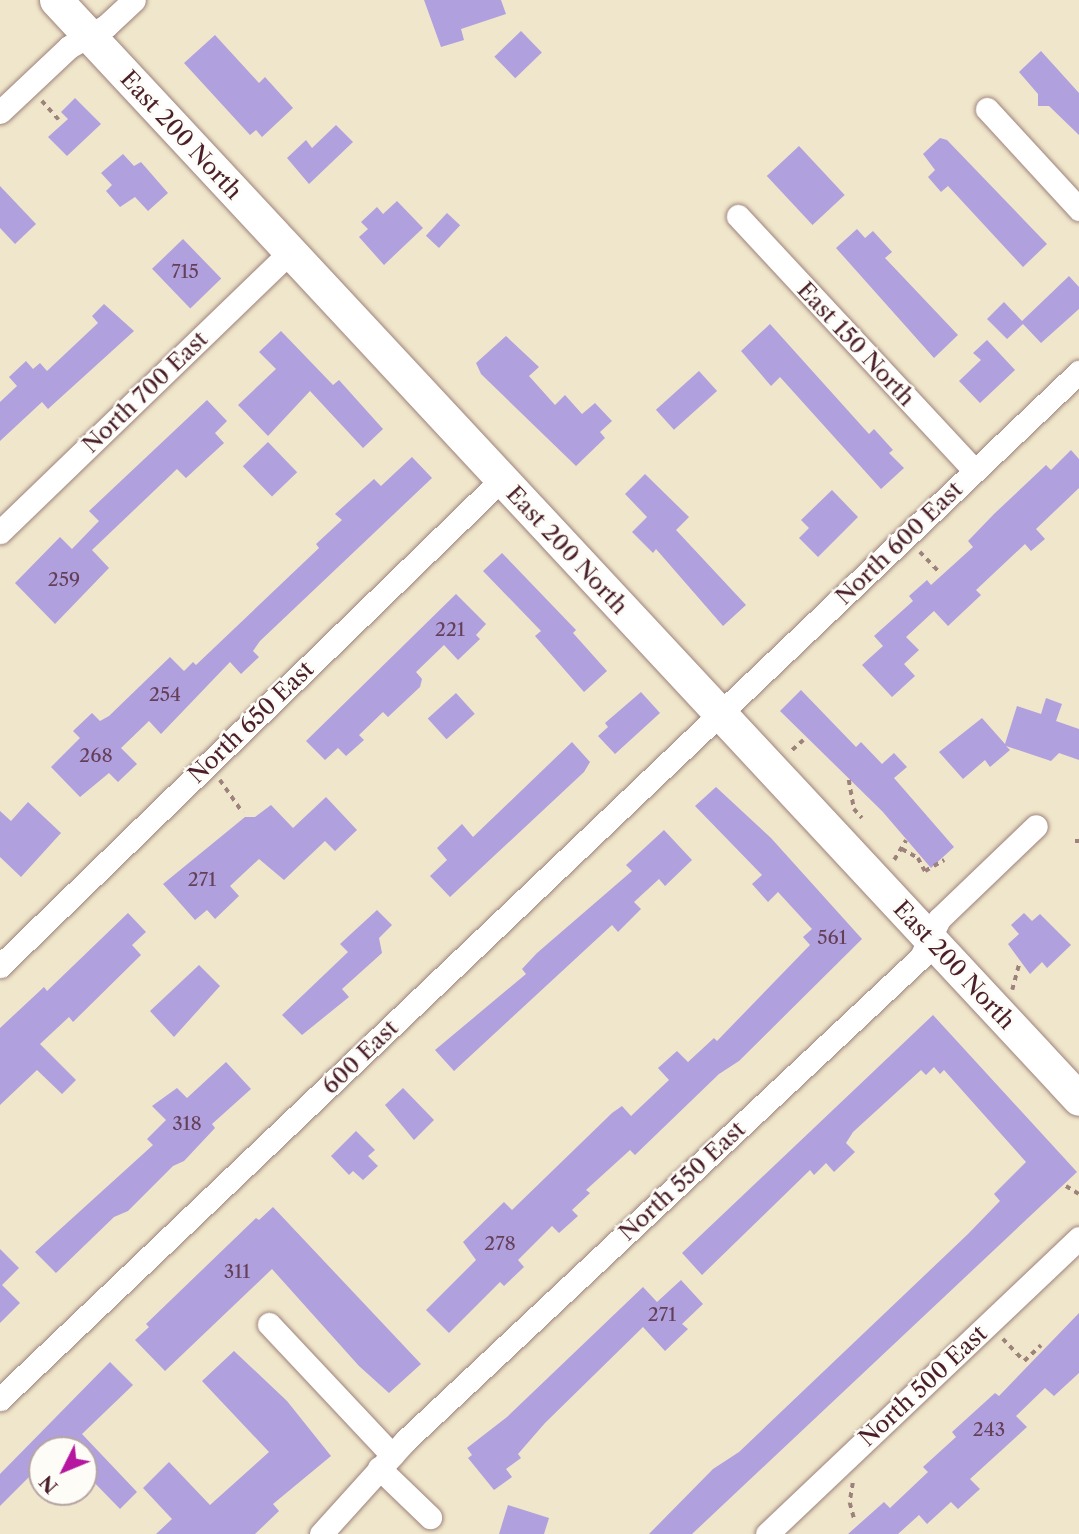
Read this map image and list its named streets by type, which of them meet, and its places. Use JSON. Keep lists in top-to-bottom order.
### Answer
{
  "streets": {
    "street": [
      "East 200 North",
      "East 150 North",
      "North 700 East",
      "North 600 East",
      "North 650 East",
      "600 East",
      "North 550 East",
      "North 500 East"
    ]
  },
  "crossings": [
    ["East 200 North", "North 700 East"],
    ["East 200 North", "North 600 East"],
    ["East 200 North", "North 650 East"],
    ["East 200 North", "600 East"],
    ["East 200 North", "North 550 East"],
    ["East 150 North", "North 600 East"],
    ["North 600 East", "600 East"]
  ],
  "house_numbers": [
    "715",
    "259",
    "221",
    "254",
    "268",
    "271",
    "561",
    "318",
    "278",
    "311",
    "271",
    "243"
  ],
  "north": "bottom left"
}
